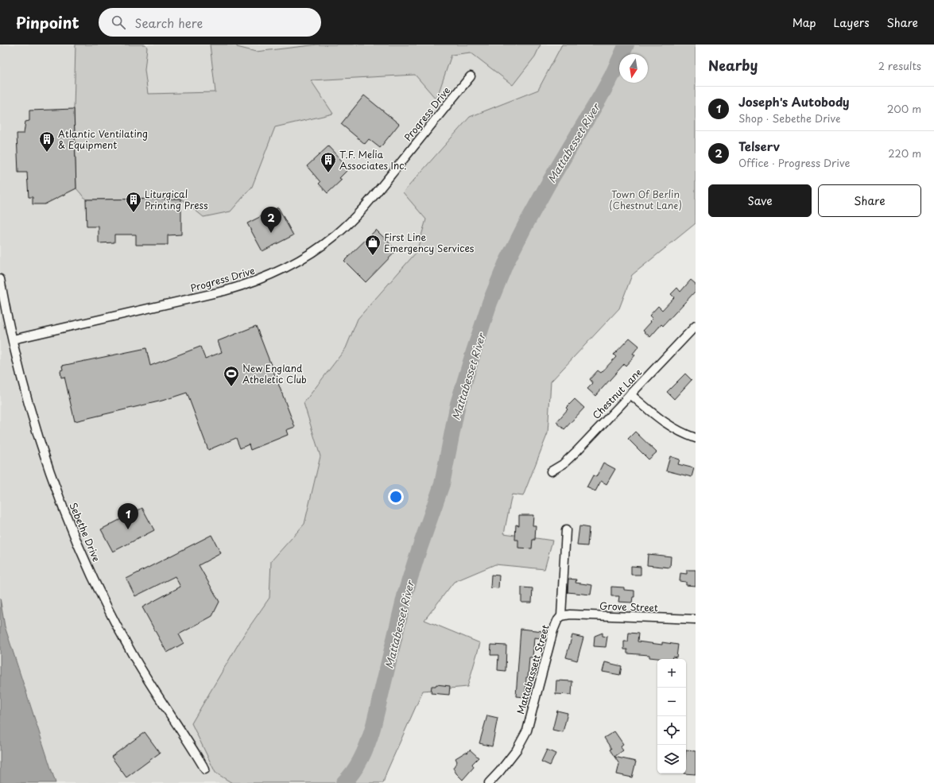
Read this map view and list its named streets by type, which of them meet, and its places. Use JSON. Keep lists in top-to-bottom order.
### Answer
{
  "streets": {
    "street": [
      "Progress Drive",
      "Chestnut Lane",
      "Sebethe Drive",
      "Grove Street",
      "Mattabassett Street"
    ]
  },
  "crossings": [
    ["Progress Drive", "Sebethe Drive"],
    ["Grove Street", "Mattabassett Street"]
  ],
  "water": ["Mattabesset River"],
  "parks": ["Town Of Berlin (Chestnut Lane)"],
  "places": {
    "building": ["Atlantic Ventilating & Equipment", "T.F. Melia Associates Inc.", "Liturgical Printing Press"],
    "shop": ["First Line Emergency Services"],
    "sports": ["New England Atheletic Club"]
  },
  "north": "bottom",
  "page": {
    "header": "Pinpoint",
    "search": "Search here",
    "nav": ["Map", "Layers", "Share"],
    "heading": ["Nearby", "2 results"],
    "list": [
      {
        "mark": "1",
        "name": "Joseph's Autobody",
        "note": "Shop · Sebethe Drive",
        "value": "200 m"
      },
      {
        "mark": "2",
        "name": "Telserv",
        "note": "Office · Progress Drive",
        "value": "220 m"
      }
    ],
    "buttons": ["Save", "Share"],
    "pins": ["2", "1"],
    "map_buttons": ["+", "−"]
  }
}
